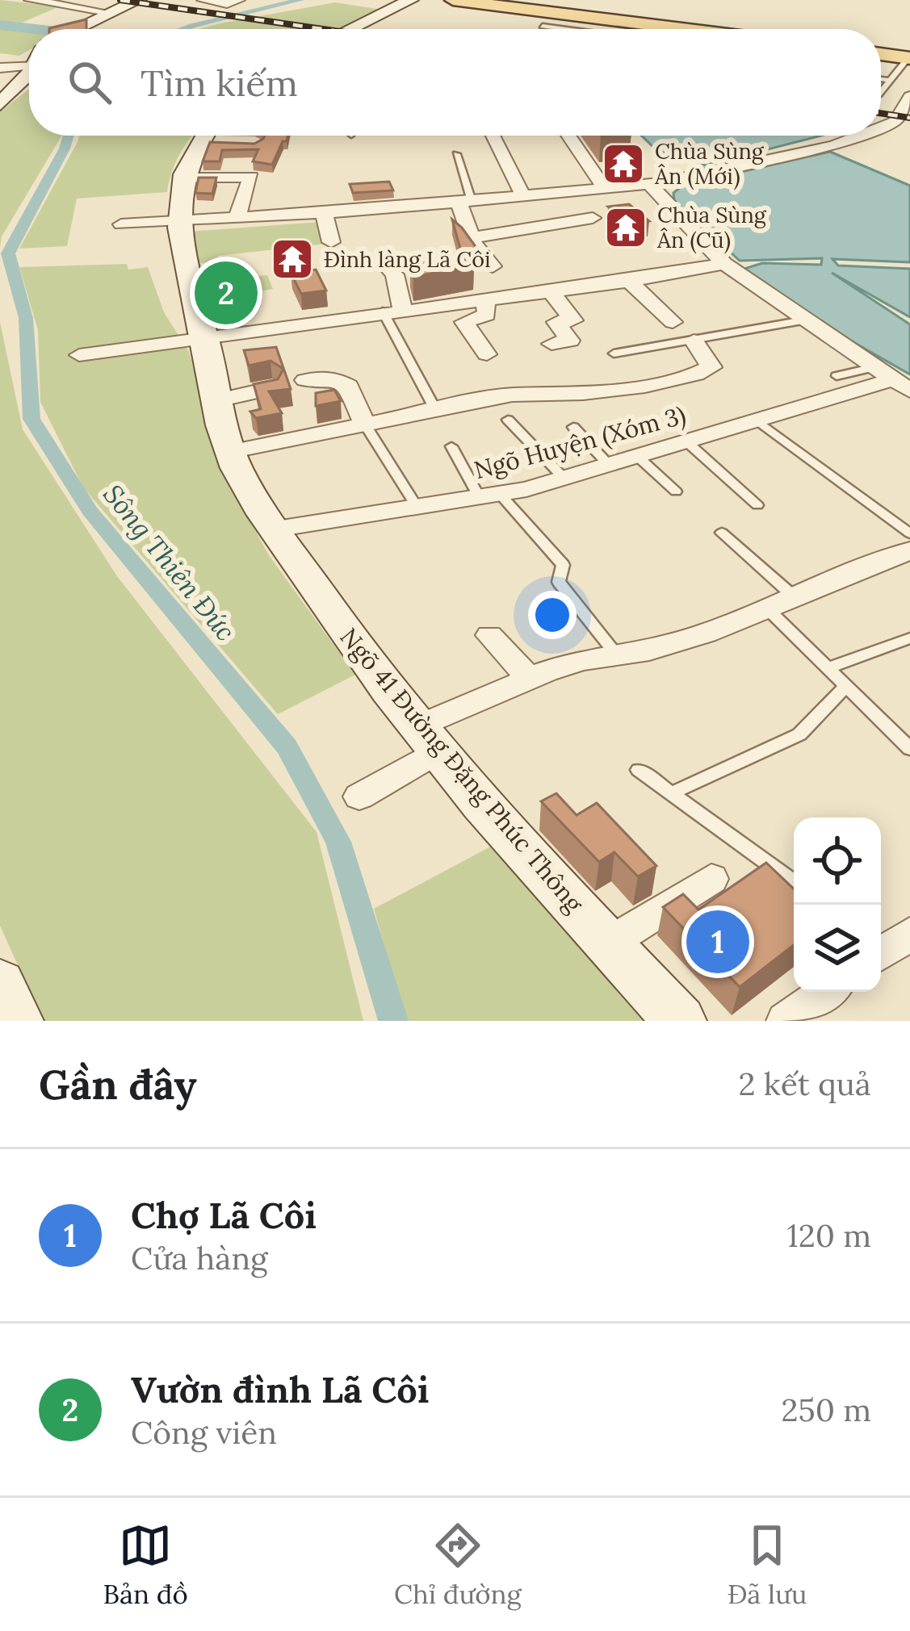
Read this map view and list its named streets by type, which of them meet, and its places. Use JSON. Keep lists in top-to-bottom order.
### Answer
{
  "streets": {
    "street": ["Ngõ Huyện (Xóm 3)", "Ngõ 41 Đường Đặng Phúc Thông"]
  },
  "crossings": [
    ["Ngõ Huyện (Xóm 3)", "Ngõ 41 Đường Đặng Phúc Thông"]
  ],
  "water": ["Sông Thiên Đức"],
  "places": {
    "temple": ["Chùa Sùng Ân (Mới)", "Chùa Sùng Ân (Cũ)", "Đình làng Lã Côi"]
  },
  "page": {
    "search": "Tìm kiếm",
    "pins": ["2", "1"],
    "heading": ["Gần đây", "2 kết quả"],
    "list": [
      {
        "mark": "1",
        "name": "Chợ Lã Côi",
        "note": "Cửa hàng",
        "value": "120 m"
      },
      {
        "mark": "2",
        "name": "Vườn đình Lã Côi",
        "note": "Công viên",
        "value": "250 m"
      }
    ],
    "nav": ["Bản đồ", "Chỉ đường", "Đã lưu"]
  }
}
